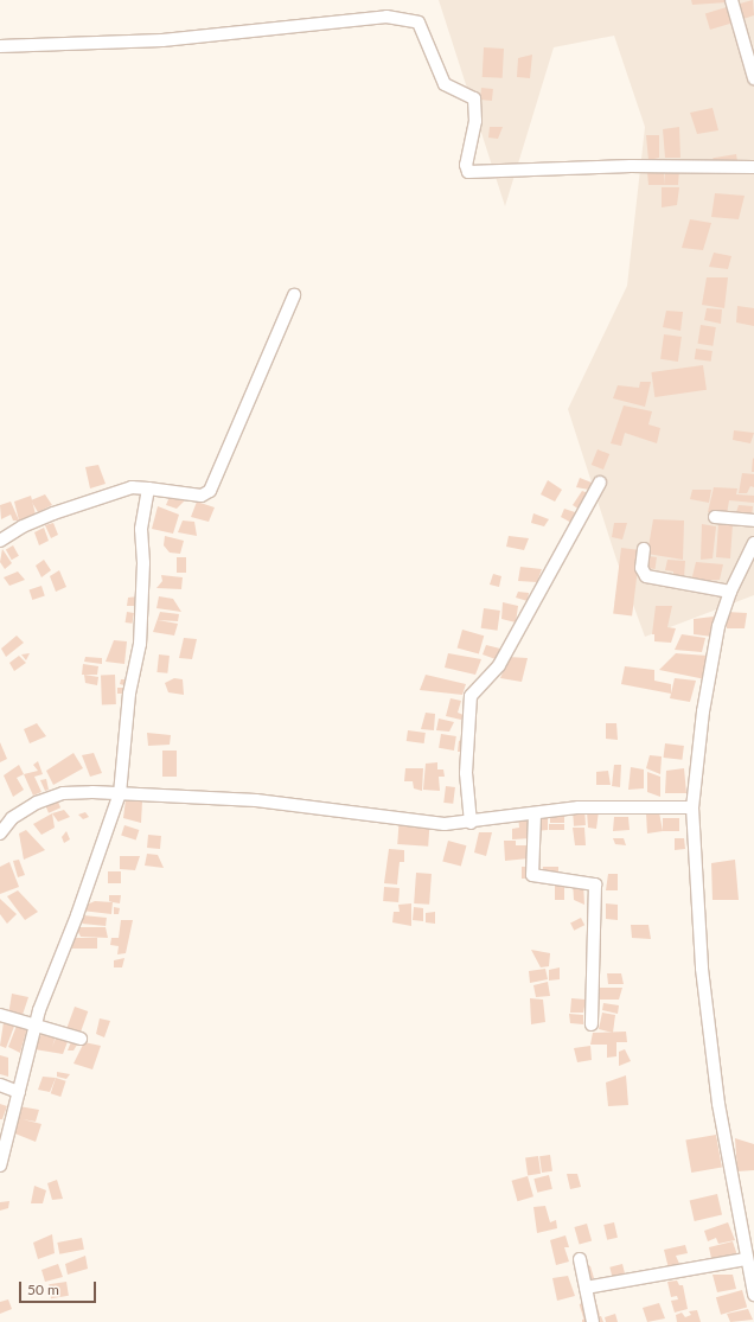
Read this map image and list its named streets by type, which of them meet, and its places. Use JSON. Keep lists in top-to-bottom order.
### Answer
{
  "scale_bar": "50 m"
}
